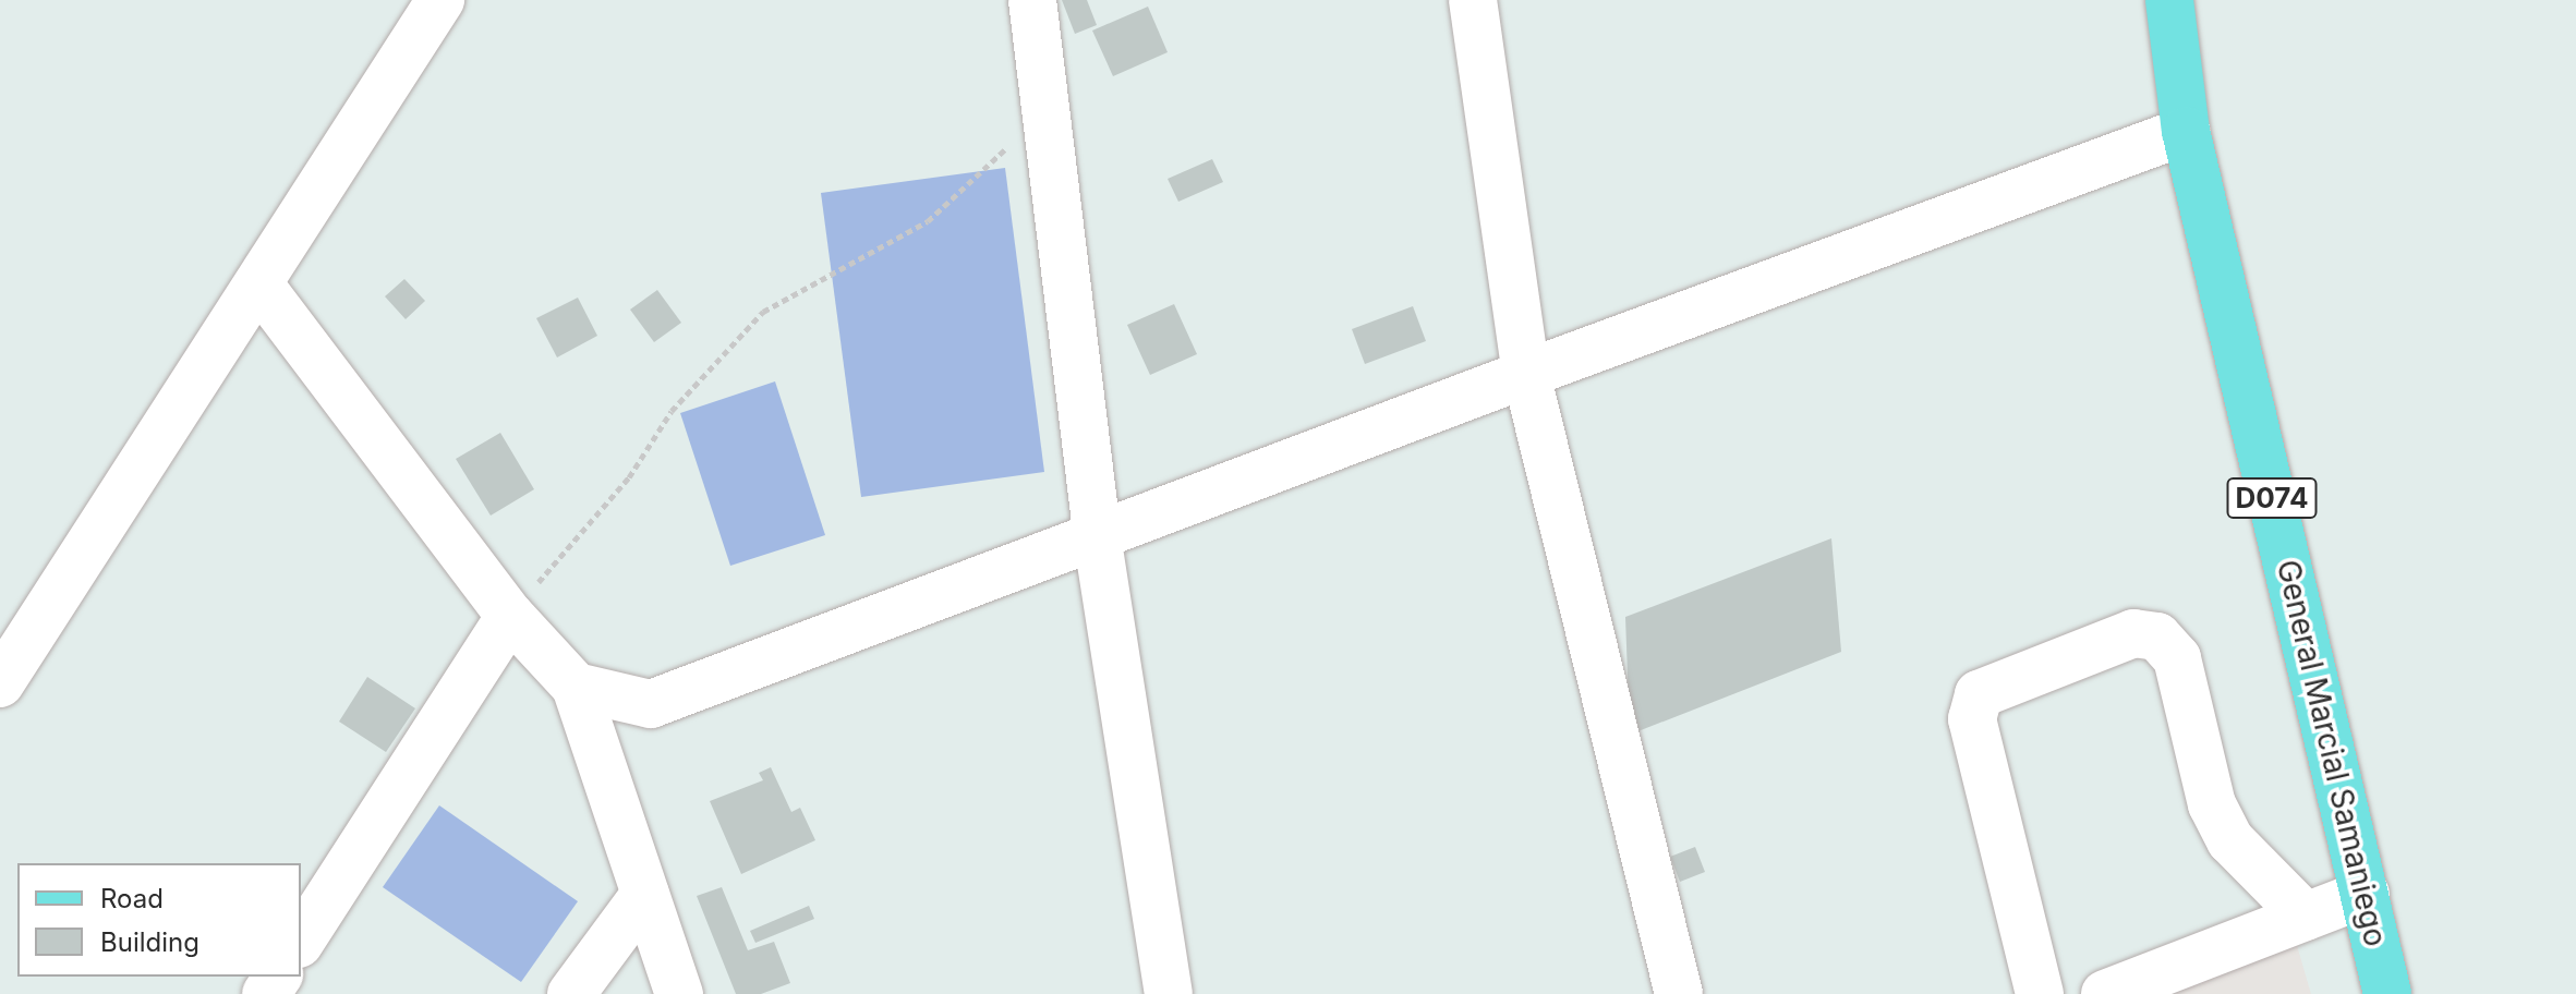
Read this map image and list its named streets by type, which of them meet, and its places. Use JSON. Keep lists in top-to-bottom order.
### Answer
{
  "streets": {
    "main road": ["D074", "General Marcial Samaniego"]
  },
  "legend": ["Road", "Building"]
}
